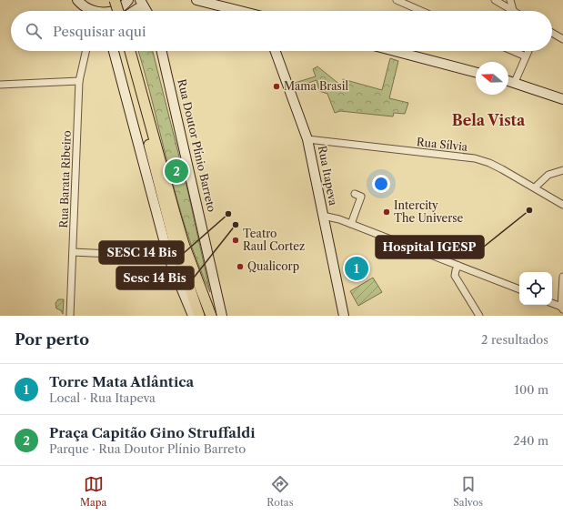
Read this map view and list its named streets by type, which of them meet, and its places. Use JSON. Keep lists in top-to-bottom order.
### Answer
{
  "streets": {
    "main road": ["Rua Doutor Plínio Barreto", "Rua Itapeva"],
    "street": ["Rua Sílvia", "Rua Barata Ribeiro"]
  },
  "crossings": [
    ["Rua Sílvia", "Rua Itapeva"]
  ],
  "districts": ["Bela Vista"],
  "places": [
    "Mama Brasil",
    "Hospital IGESP",
    "Intercity The Universe",
    "SESC 14 Bis",
    "Sesc 14 Bis",
    "Teatro Raul Cortez",
    "Qualicorp"
  ],
  "north": "left",
  "page": {
    "search": "Pesquisar aqui",
    "pins": ["2", "1"],
    "heading": ["Por perto", "2 resultados"],
    "list": [
      {
        "mark": "1",
        "name": "Torre Mata Atlântica",
        "note": "Local · Rua Itapeva",
        "value": "100 m"
      },
      {
        "mark": "2",
        "name": "Praça Capitão Gino Struffaldi",
        "note": "Parque · Rua Doutor Plínio Barreto",
        "value": "240 m"
      }
    ],
    "nav": ["Mapa", "Rotas", "Salvos"]
  }
}
